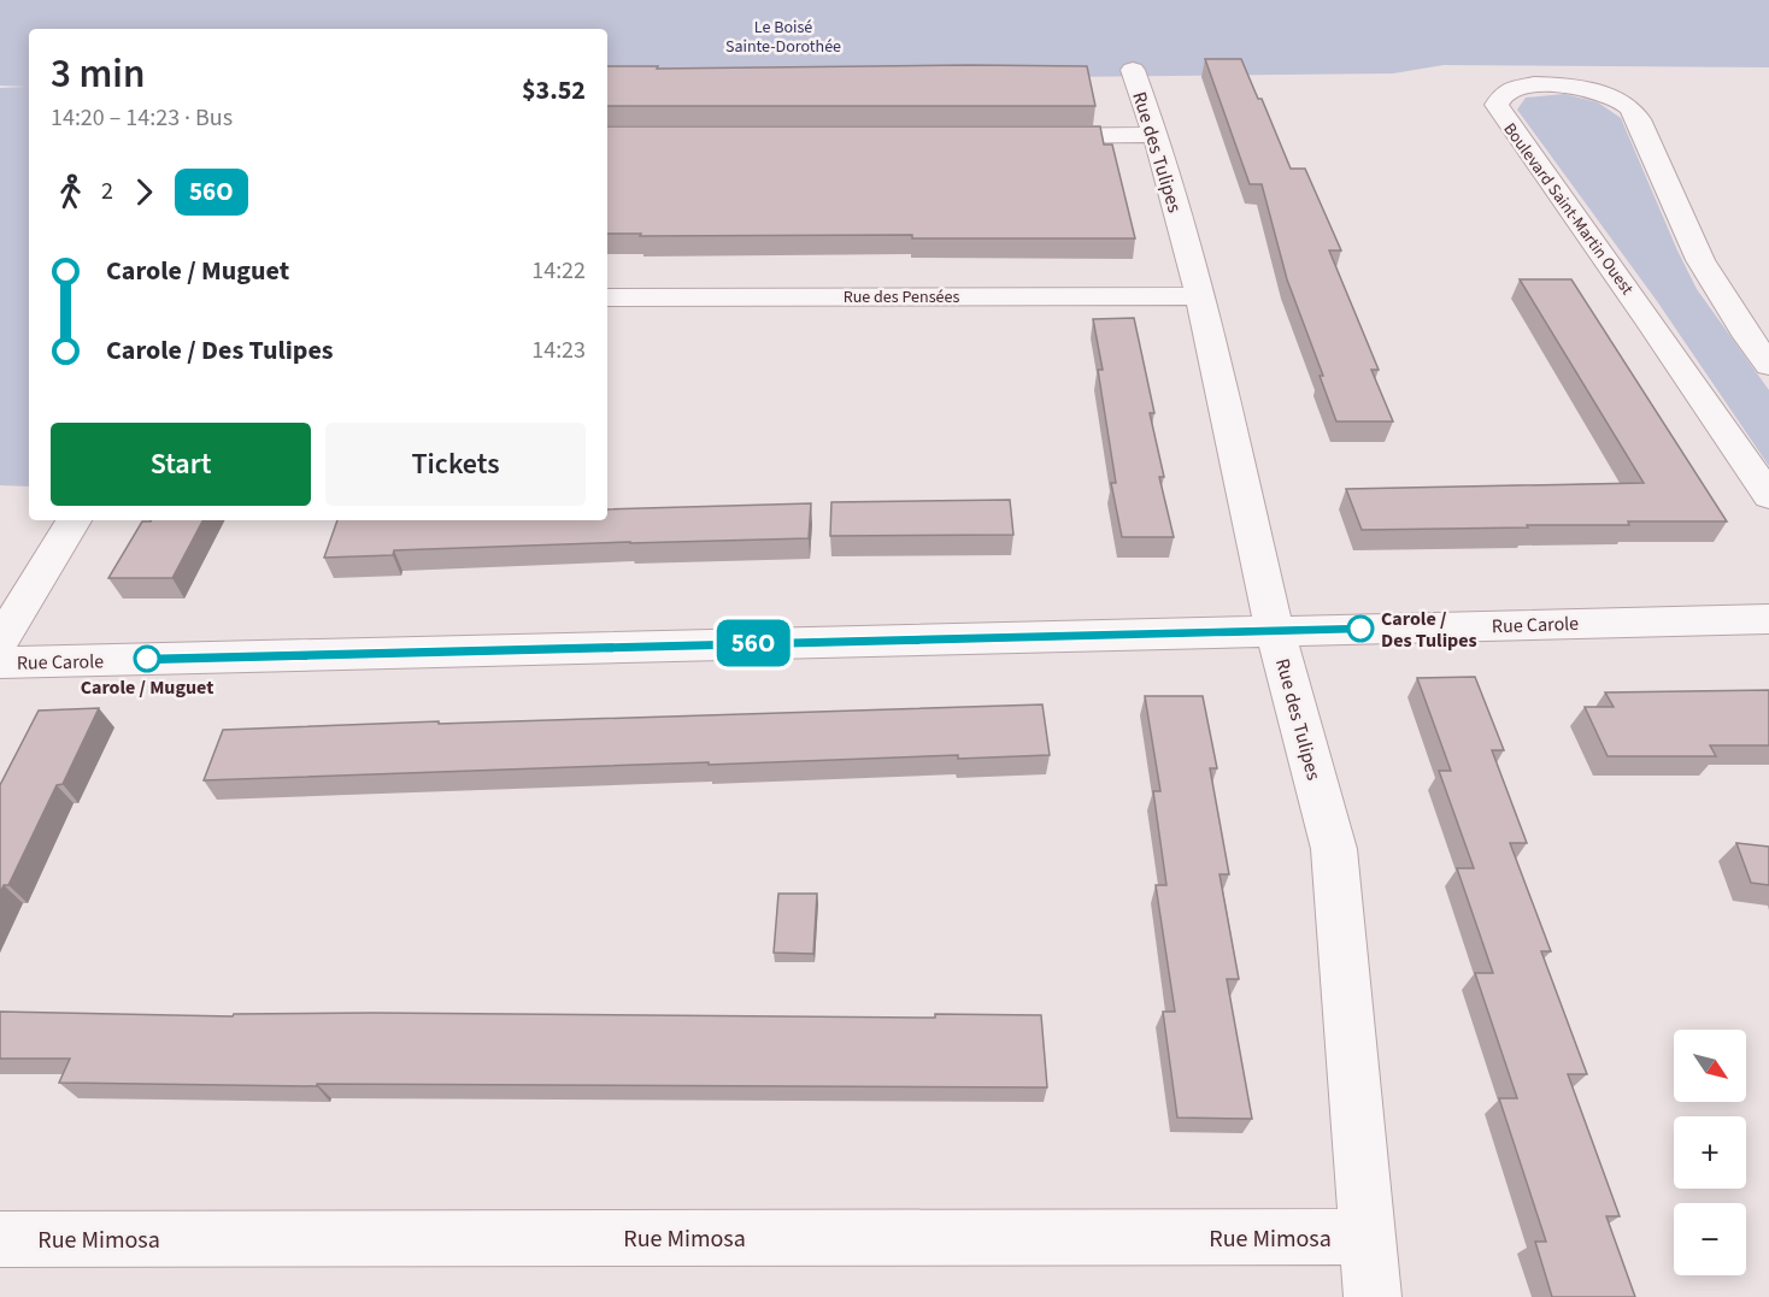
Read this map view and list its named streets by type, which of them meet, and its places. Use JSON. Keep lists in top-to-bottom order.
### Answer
{
  "streets": {
    "street": [
      "Rue des Tulipes",
      "Boulevard Saint-Martin Ouest",
      "Rue des Pensées",
      "Rue Carole",
      "Rue Mimosa"
    ]
  },
  "crossings": [
    ["Rue des Tulipes", "Rue des Pensées"],
    ["Rue des Tulipes", "Rue Carole"],
    ["Rue des Tulipes", "Rue Mimosa"]
  ],
  "parks": ["Le Boisé Sainte-Dorothée"],
  "places": ["Carole / Des Tulipes", "Carole / Muguet"],
  "lines": ["bus line 56O"],
  "north": "bottom right",
  "page": {
    "on_map": "56O",
    "heading": ["3 min", "14:20 – 14:23 · Bus", "$3.52"],
    "legs": ["2", "56O"],
    "list": [
      {
        "name": "Carole / Muguet",
        "value": "14:22"
      },
      {
        "name": "Carole / Des Tulipes",
        "value": "14:23"
      }
    ],
    "buttons": ["Start", "Tickets"],
    "map_buttons": ["+", "−"]
  }
}
